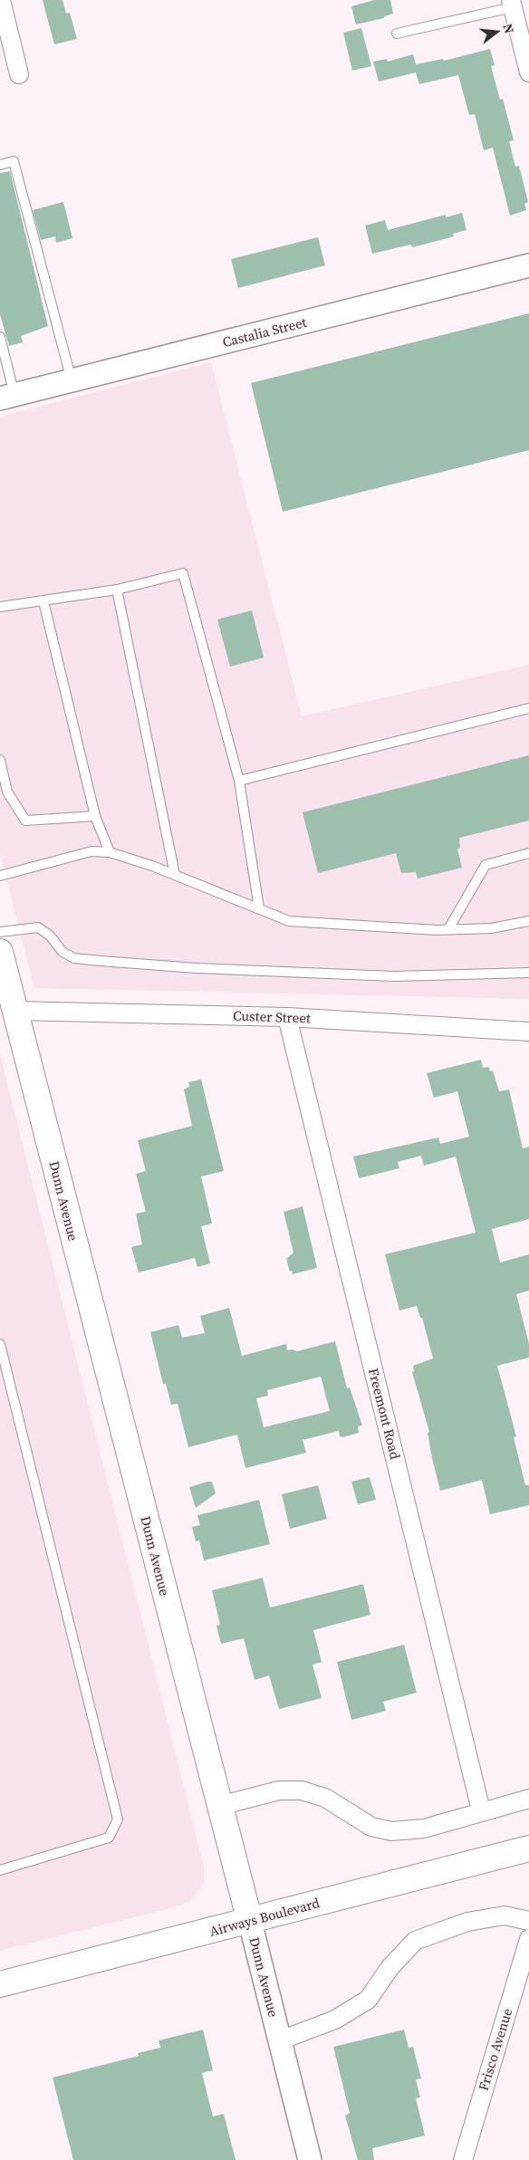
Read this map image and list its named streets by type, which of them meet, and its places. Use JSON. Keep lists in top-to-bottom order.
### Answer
{
  "streets": {
    "main road": ["Dunn Avenue", "Airways Boulevard"],
    "street": [
      "Castalia Street",
      "Custer Street",
      "Freemont Road",
      "Frisco Avenue"
    ]
  },
  "crossings": [
    ["Custer Street", "Dunn Avenue"],
    ["Custer Street", "Freemont Road"],
    ["Dunn Avenue", "Airways Boulevard"]
  ],
  "north": "right"
}
